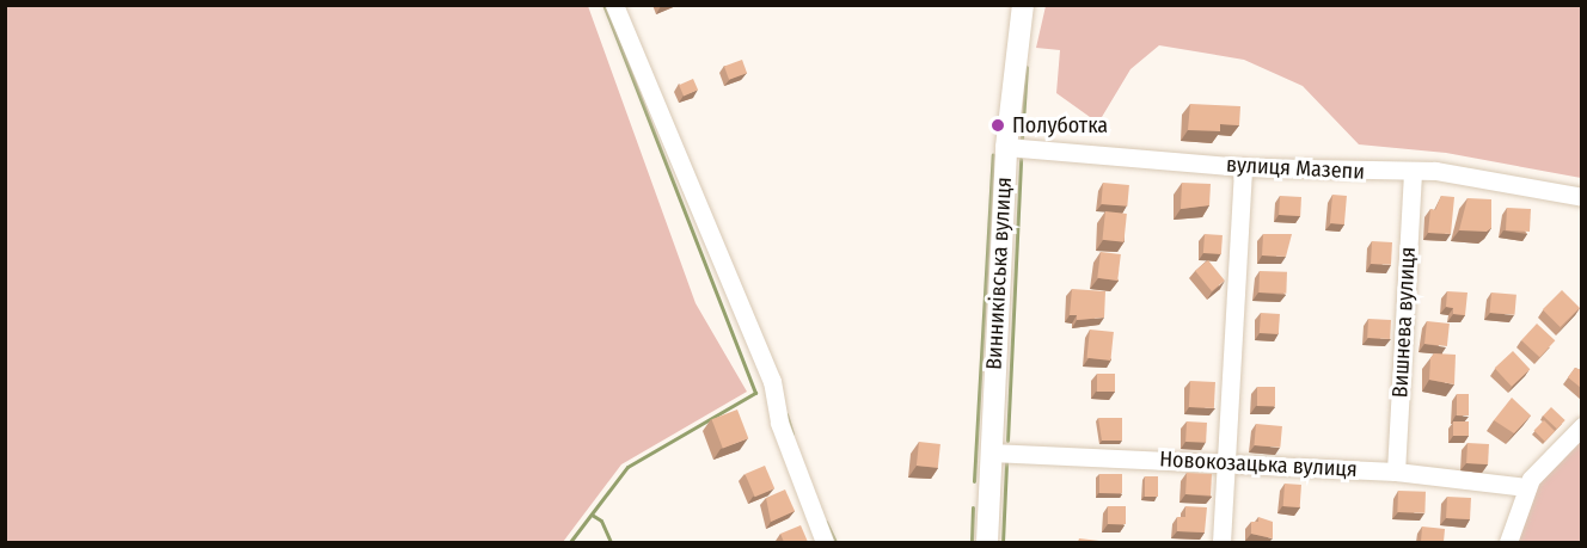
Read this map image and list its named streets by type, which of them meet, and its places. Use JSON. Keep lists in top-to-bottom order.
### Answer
{
  "streets": {
    "main road": ["Винниківська вулиця"],
    "street": ["вулиця Мазепи", "Вишнева вулиця", "Новокозацька вулиця"]
  },
  "crossings": [
    ["вулиця Мазепи", "Винниківська вулиця"],
    ["вулиця Мазепи", "Вишнева вулиця"],
    ["Винниківська вулиця", "Новокозацька вулиця"],
    ["Вишнева вулиця", "Новокозацька вулиця"]
  ],
  "places": ["Полуботка"]
}
